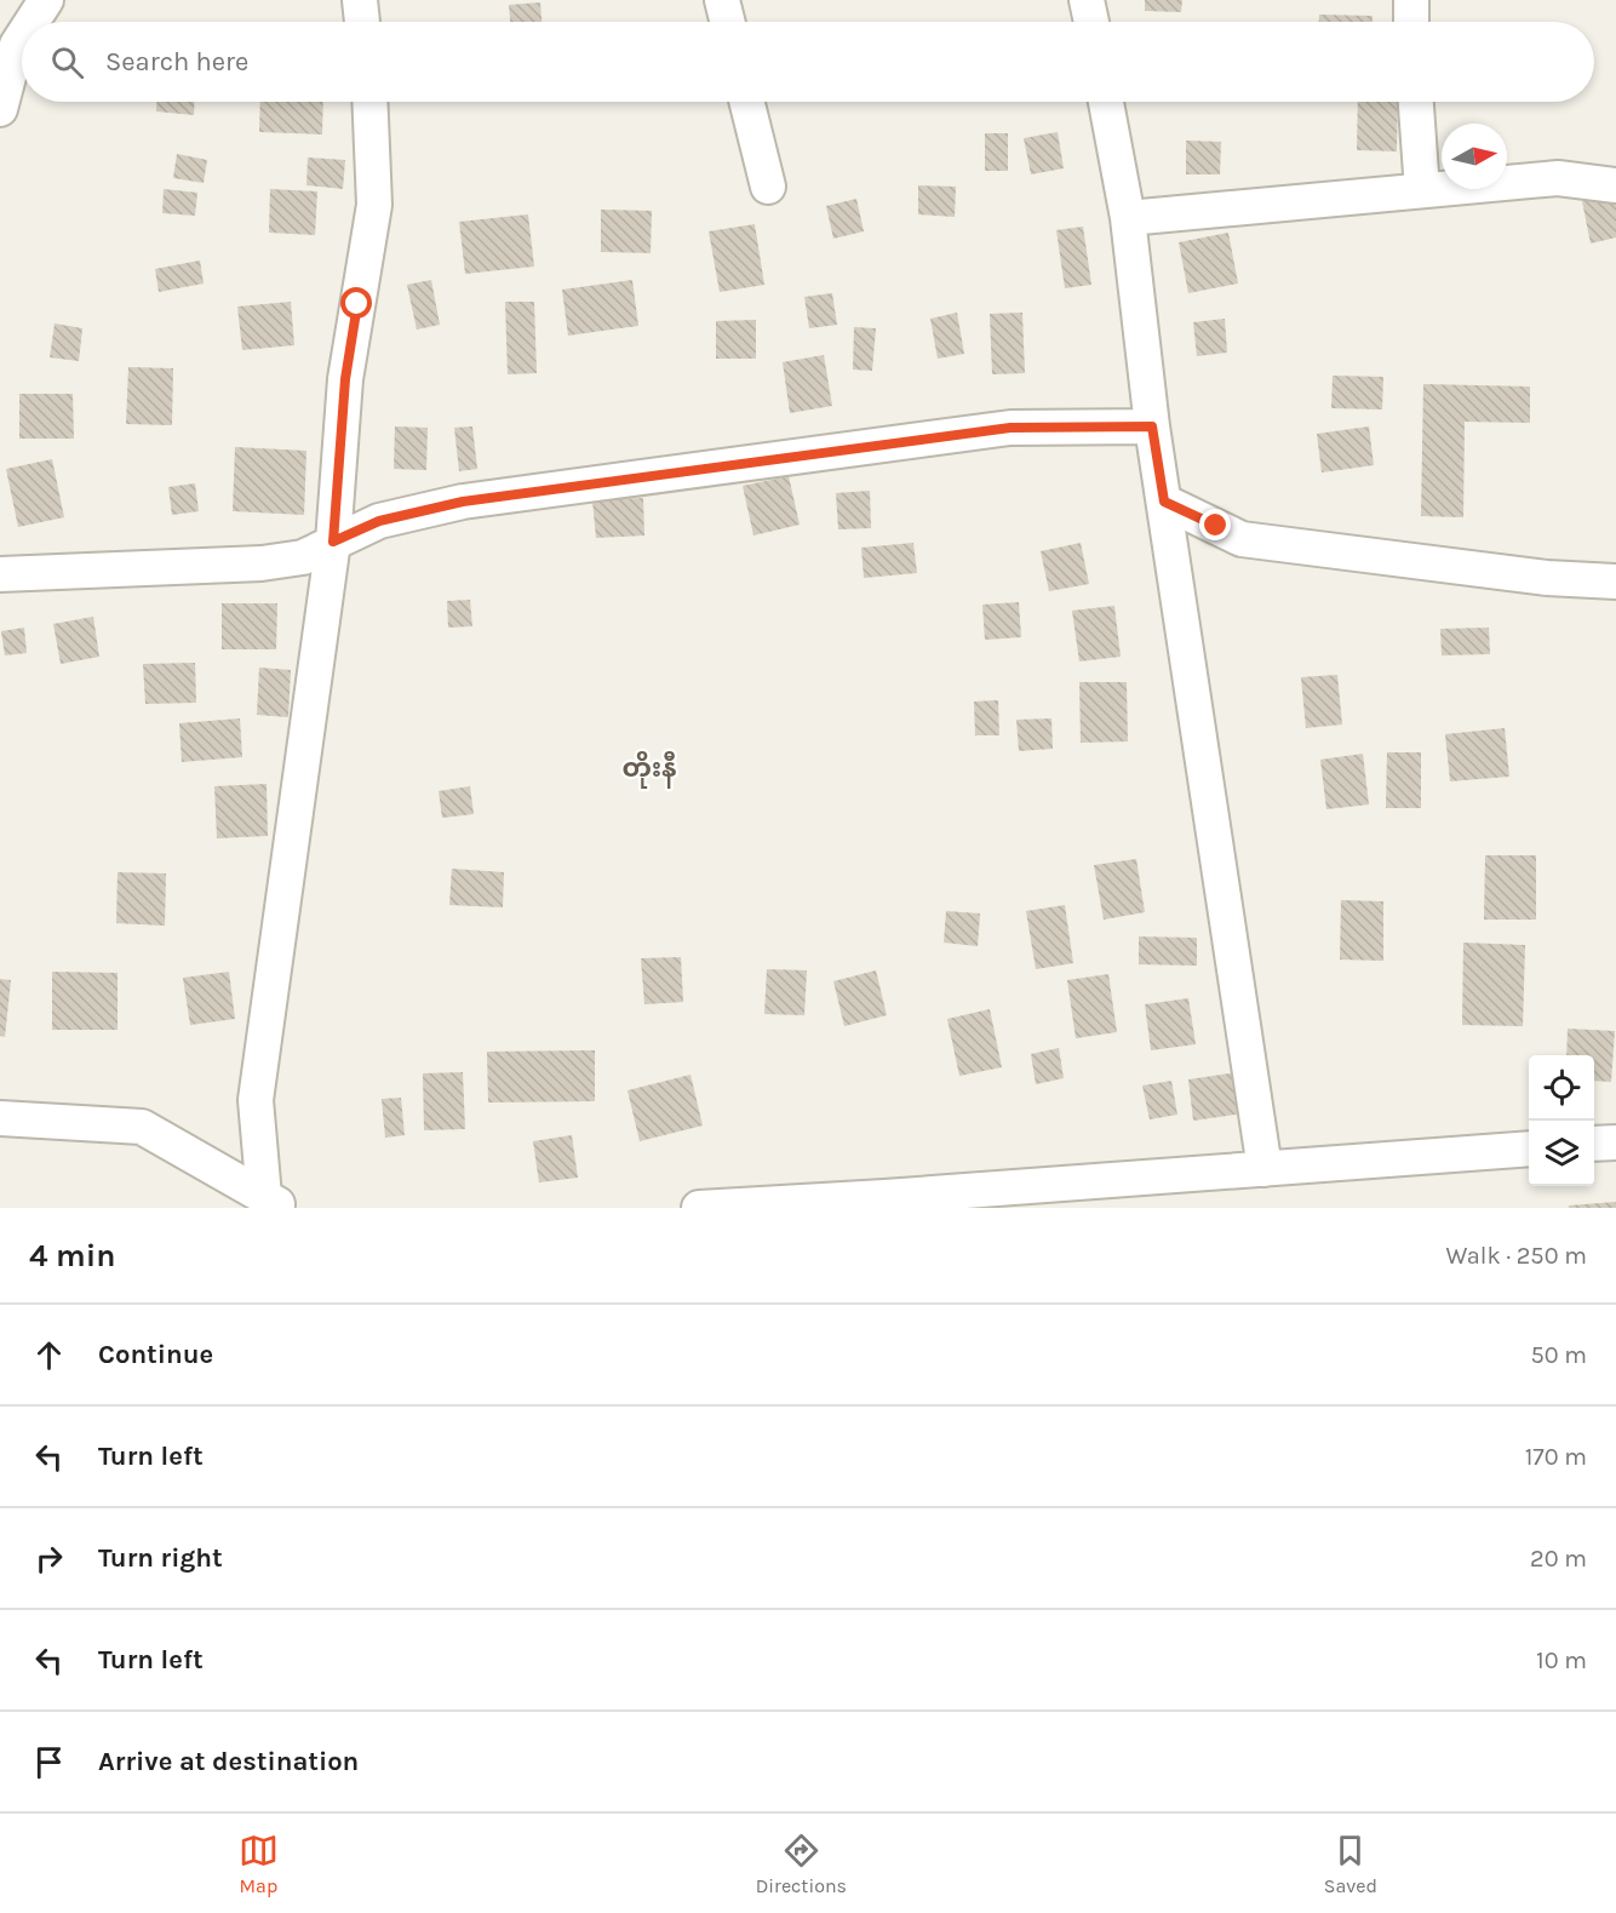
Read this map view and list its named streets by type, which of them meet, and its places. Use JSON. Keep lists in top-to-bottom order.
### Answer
{
  "districts": ["တိုးနီ"],
  "north": "right",
  "page": {
    "search": "Search here",
    "heading": ["4 min", "Walk · 250 m"],
    "list": [
      ["Continue", "50 m"],
      ["Turn left", "170 m"],
      ["Turn right", "20 m"],
      ["Turn left", "10 m"],
      "Arrive at destination"
    ],
    "nav": ["Map", "Directions", "Saved"]
  }
}
